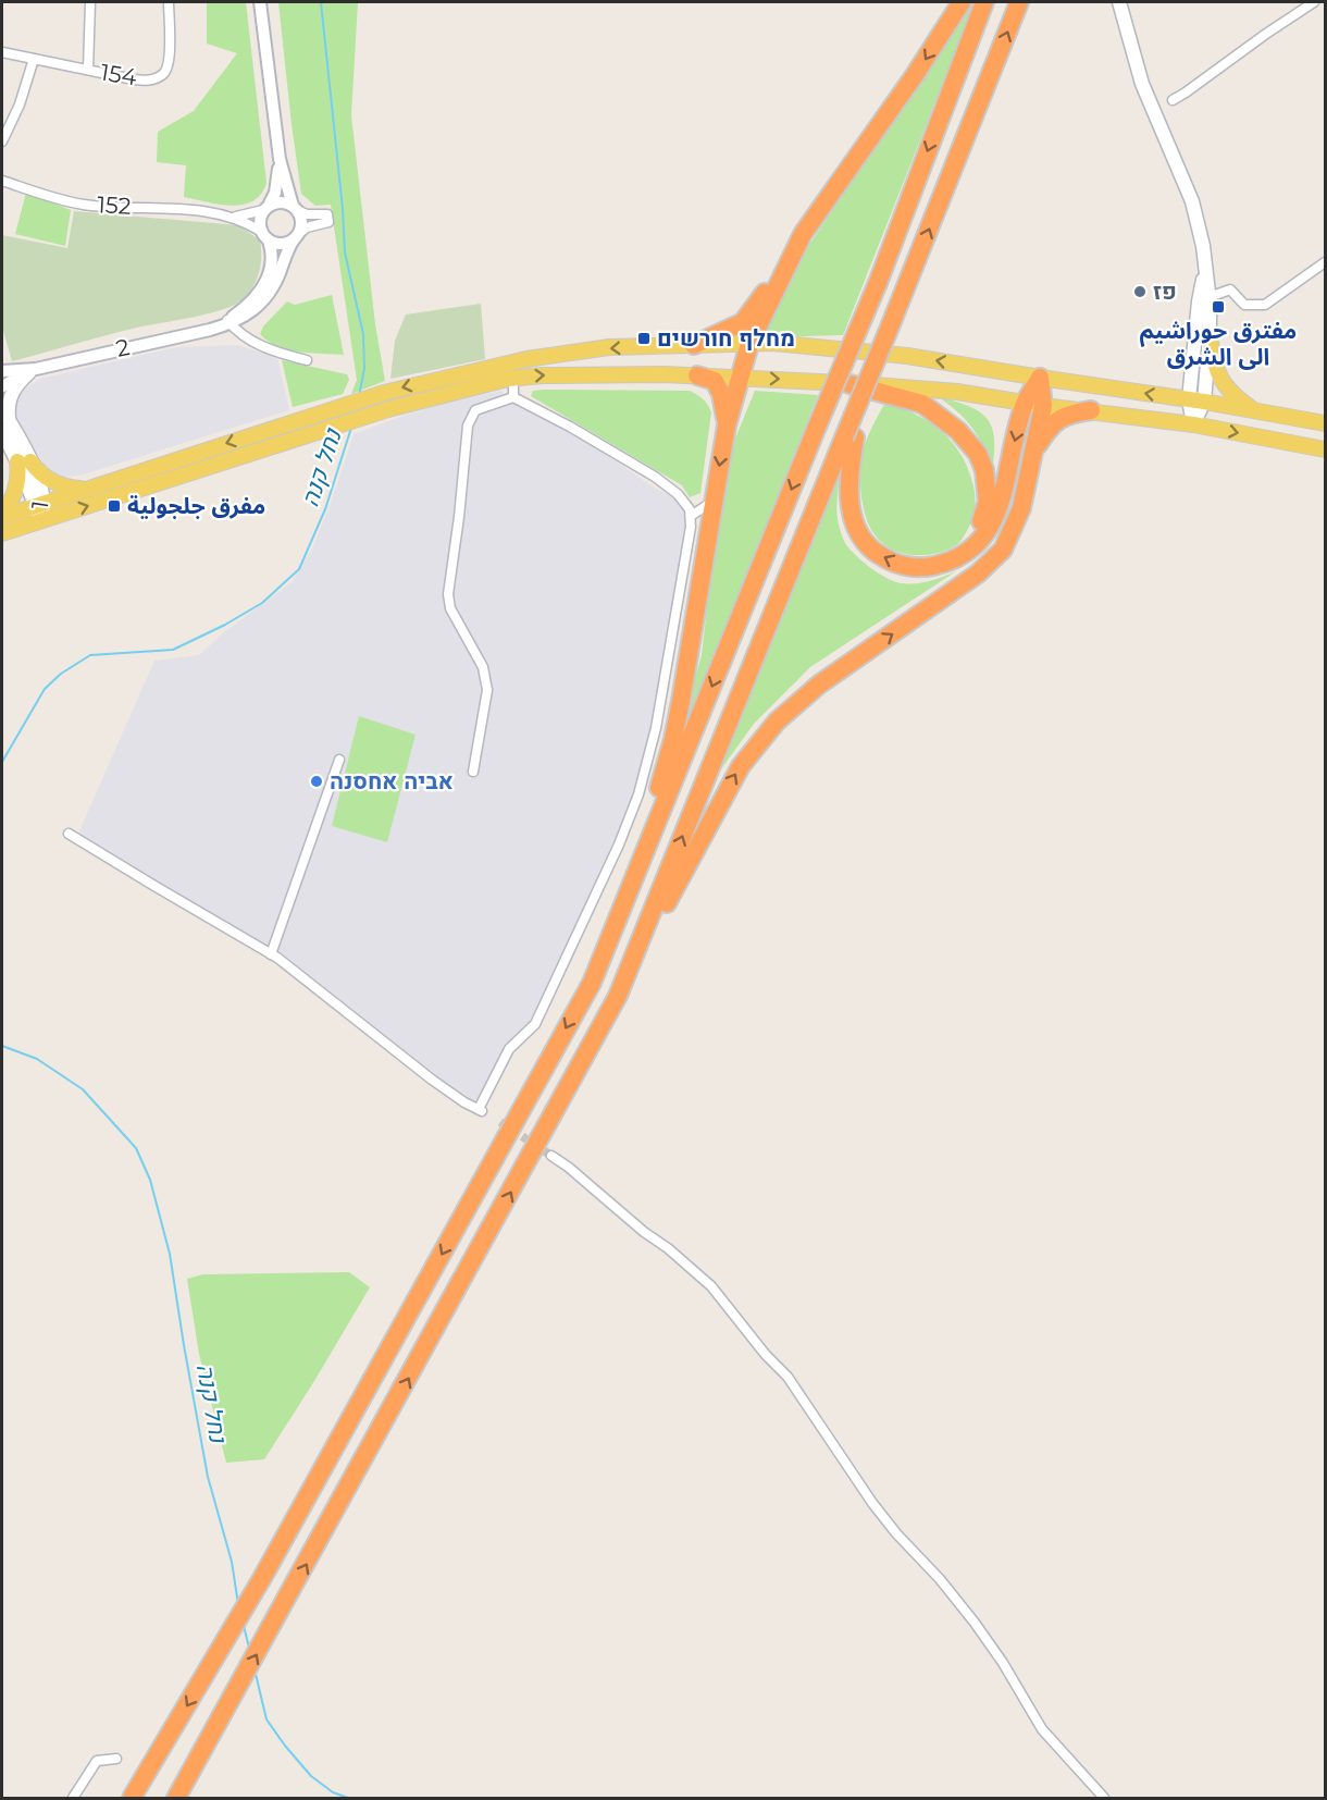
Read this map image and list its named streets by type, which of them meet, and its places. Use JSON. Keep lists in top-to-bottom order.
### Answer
{
  "streets": {
    "main road": ["1"],
    "street": ["154", "152", "2"]
  },
  "crossings": [
    ["152", "2"]
  ],
  "water": ["נחל קנה"],
  "places": {
    "other": ["פז", "אביה אחסנה"],
    "transit": ["مفترق حوراشيم الى الشرق", "מחלף חורשים", "مفرق جلجولية"]
  }
}
